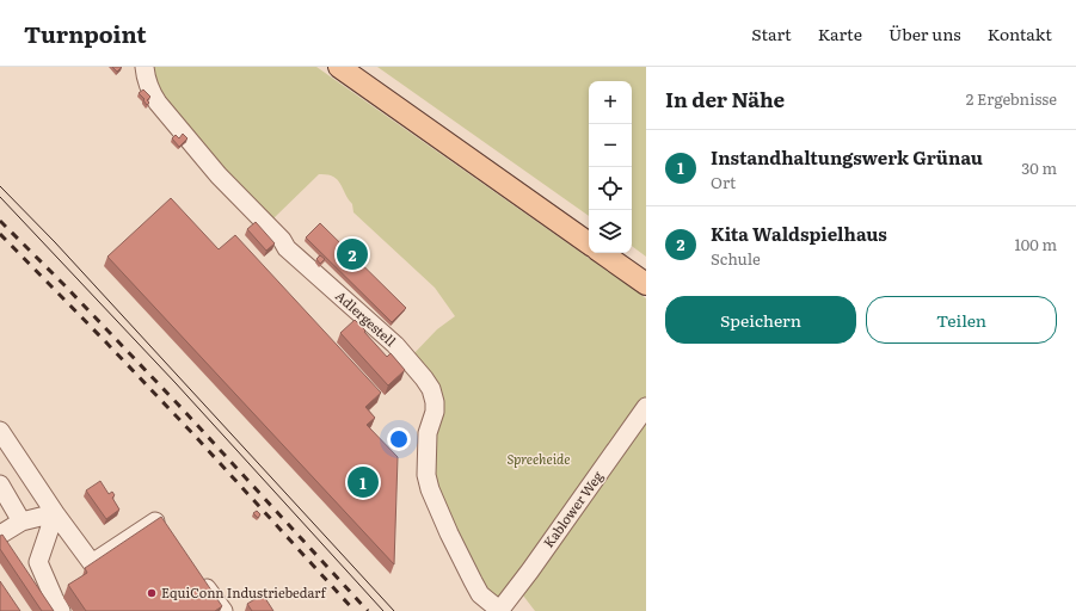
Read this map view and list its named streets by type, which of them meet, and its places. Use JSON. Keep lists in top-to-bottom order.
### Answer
{
  "streets": {
    "street": ["Adlergestell", "Kablower Weg"]
  },
  "crossings": [
    ["Adlergestell", "Kablower Weg"]
  ],
  "parks": ["Spreeheide"],
  "places": ["EquiConn Industriebedarf"],
  "page": {
    "header": "Turnpoint",
    "nav": [
      "Start",
      "Karte",
      "Über uns",
      "Kontakt"
    ],
    "heading": ["In der Nähe", "2 Ergebnisse"],
    "map_buttons": ["+", "−"],
    "list": [
      {
        "mark": "1",
        "name": "Instandhaltungswerk Grünau",
        "note": "Ort",
        "value": "30 m"
      },
      {
        "mark": "2",
        "name": "Kita Waldspielhaus",
        "note": "Schule",
        "value": "100 m"
      }
    ],
    "pins": ["2", "1"],
    "buttons": ["Speichern", "Teilen"]
  }
}
